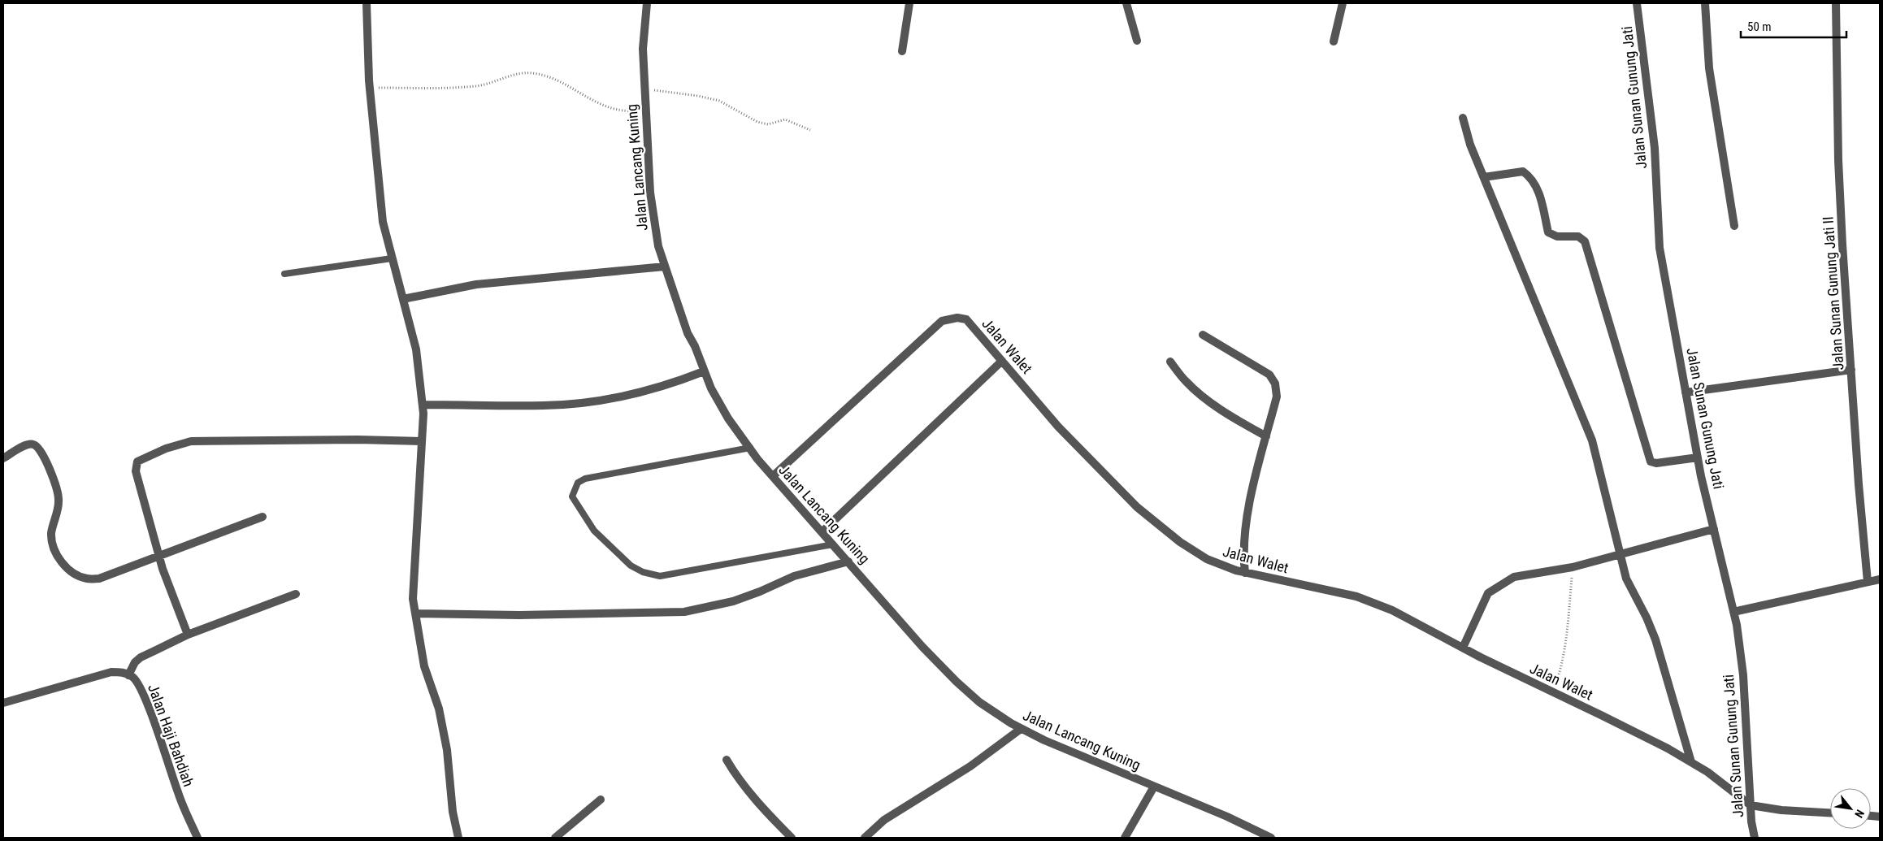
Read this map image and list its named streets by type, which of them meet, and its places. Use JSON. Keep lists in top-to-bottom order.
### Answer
{
  "streets": {
    "street": [
      "Jalan Sunan Gunung Jati",
      "Jalan Lancang Kuning",
      "Jalan Sunan Gunung Jati II",
      "Jalan Walet",
      "Jalan Haji Bahdiah"
    ]
  },
  "crossings": [
    ["Jalan Sunan Gunung Jati", "Jalan Walet"],
    ["Jalan Lancang Kuning", "Jalan Walet"]
  ],
  "scale_bar": "50 m",
  "north": "bottom right"
}
